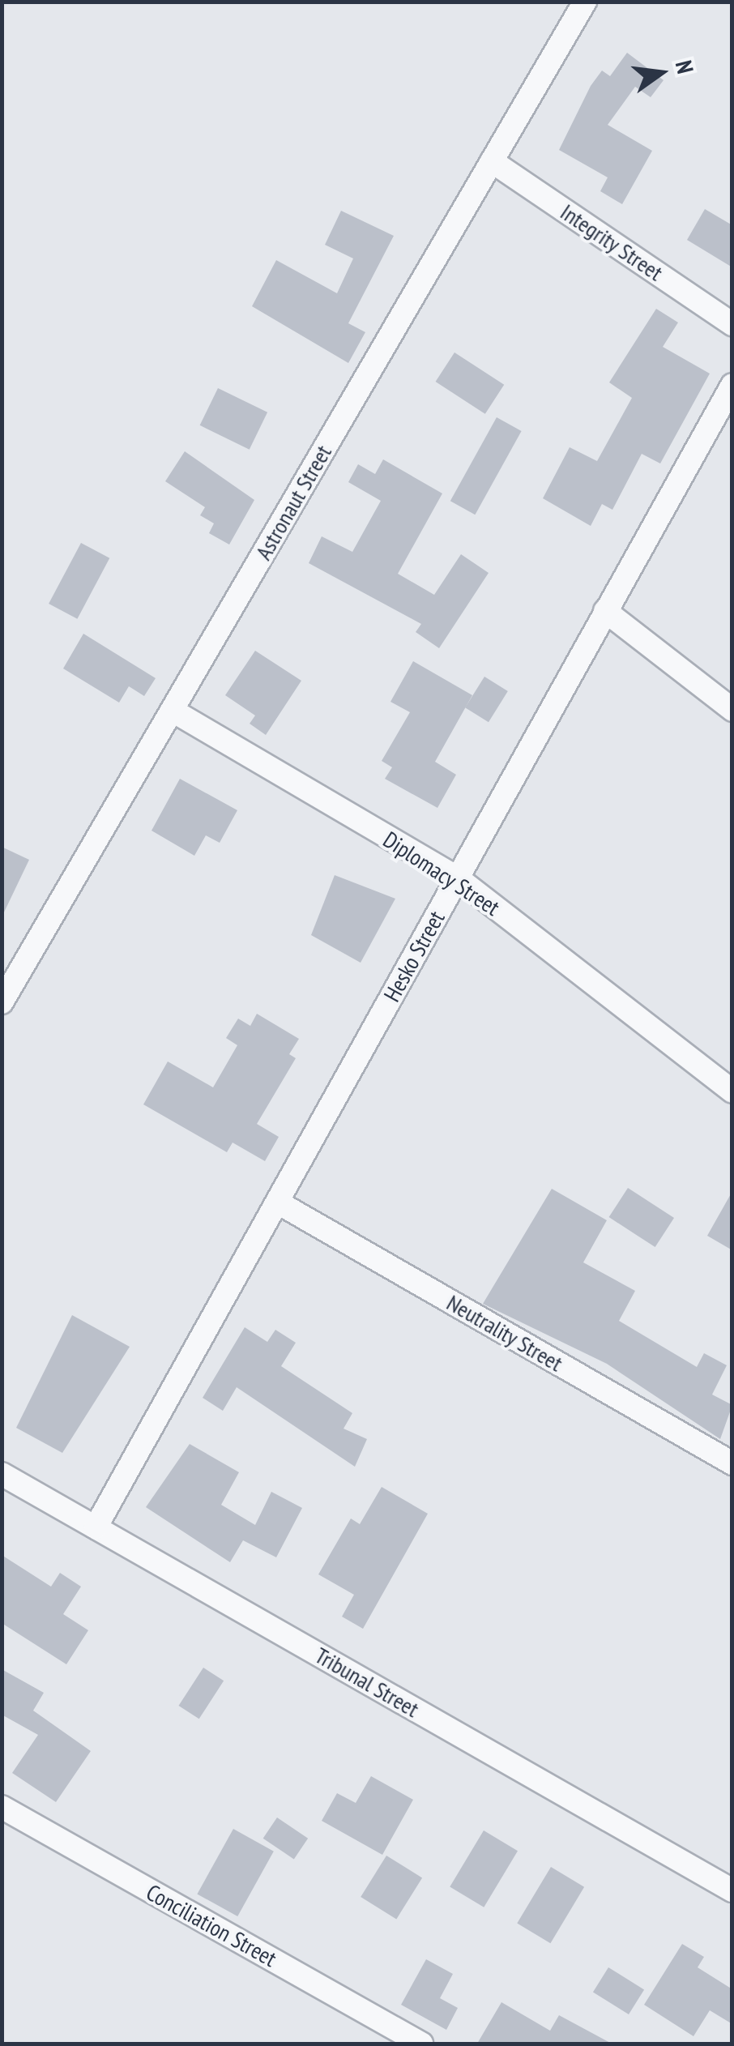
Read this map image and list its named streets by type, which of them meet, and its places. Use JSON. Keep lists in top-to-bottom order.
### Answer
{
  "streets": {
    "street": [
      "Integrity Street",
      "Astronaut Street",
      "Diplomacy Street",
      "Hesko Street",
      "Neutrality Street",
      "Tribunal Street",
      "Conciliation Street"
    ]
  },
  "crossings": [
    ["Integrity Street", "Astronaut Street"],
    ["Astronaut Street", "Diplomacy Street"],
    ["Diplomacy Street", "Hesko Street"],
    ["Hesko Street", "Neutrality Street"],
    ["Hesko Street", "Tribunal Street"]
  ],
  "north": "right"
}
